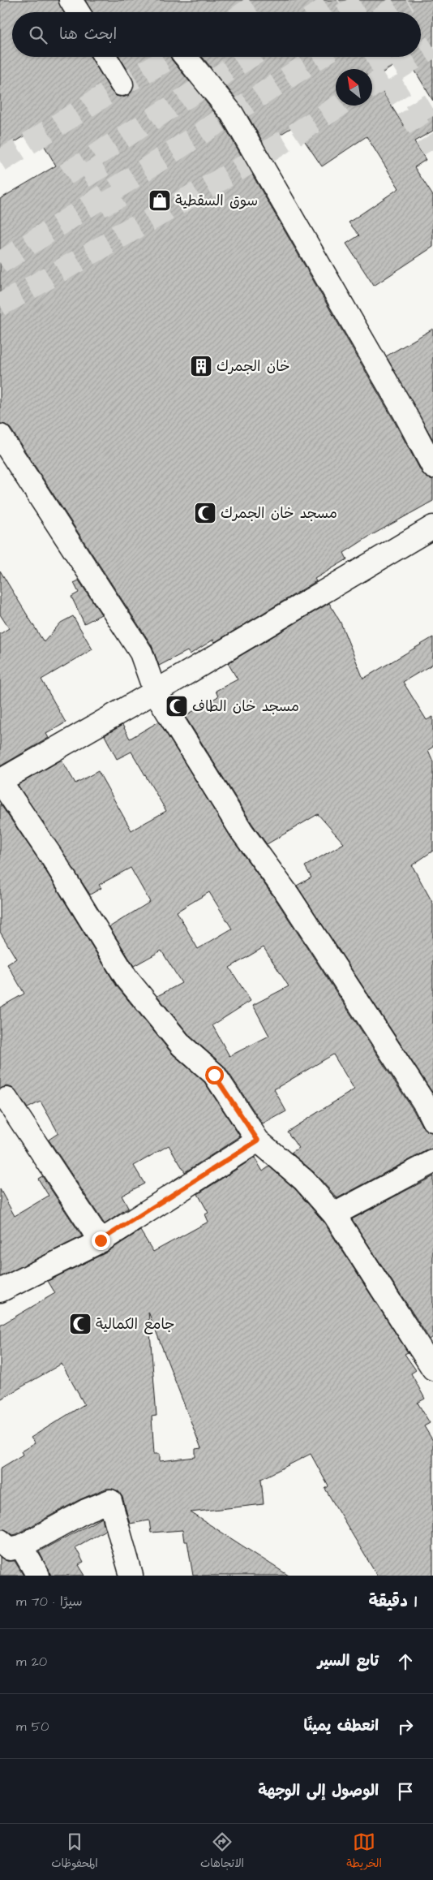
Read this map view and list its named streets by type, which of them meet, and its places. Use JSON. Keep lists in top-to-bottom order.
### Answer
{
  "places": {
    "shop": ["سوق السقطية"],
    "building": ["خان الجمرك"],
    "mosque": ["مسجد خان الجمرك", "مسجد خان الطاف", "جامع الكمالية"]
  },
  "north": "top left",
  "page": {
    "search": "ابحث هنا",
    "heading": ["1 دقيقة", "سيرًا · 70 m"],
    "list": [
      ["تابع السير", "20 m"],
      ["انعطف يمينًا", "50 m"],
      "الوصول إلى الوجهة"
    ],
    "nav": ["الخريطة", "الاتجاهات", "المحفوظات"]
  }
}
